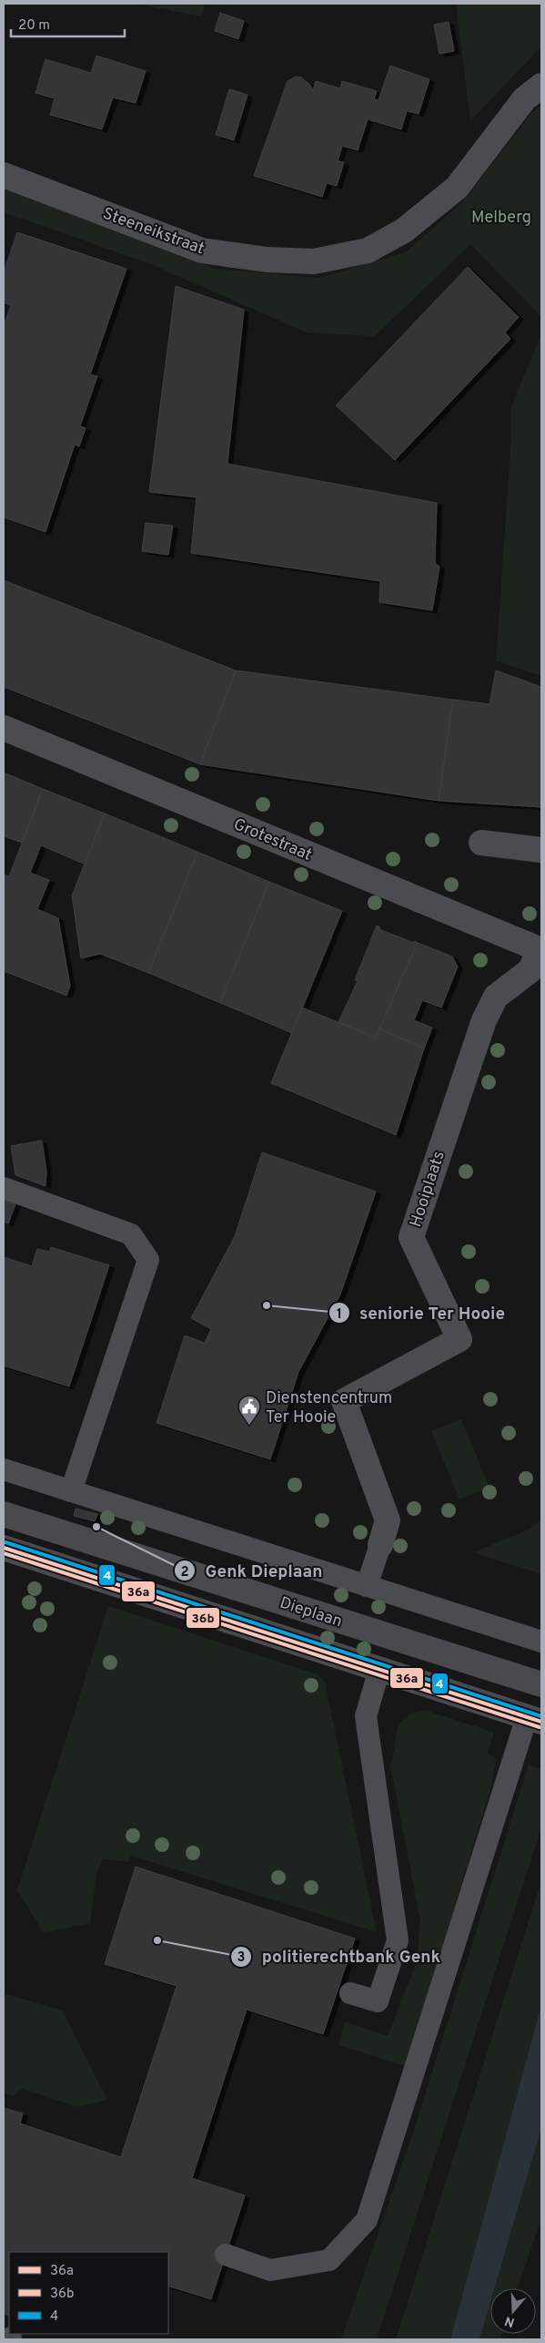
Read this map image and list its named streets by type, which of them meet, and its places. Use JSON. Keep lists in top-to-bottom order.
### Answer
{
  "streets": {
    "main road": ["Dieplaan"],
    "street": ["Steeneikstraat", "Grotestraat", "Hooiplaats"]
  },
  "crossings": [
    ["Grotestraat", "Hooiplaats"]
  ],
  "parks": ["Melberg"],
  "places": {
    "other": ["seniorie Ter Hooie", "Genk Dieplaan", "politierechtbank Genk"],
    "public building": ["Dienstencentrum Ter Hooie"]
  },
  "lines": ["transit line 4", "transit line 36a", "transit line 36b"],
  "legend": ["36a", "36b", "4"],
  "scale_bar": "20 m",
  "north": "bottom"
}
